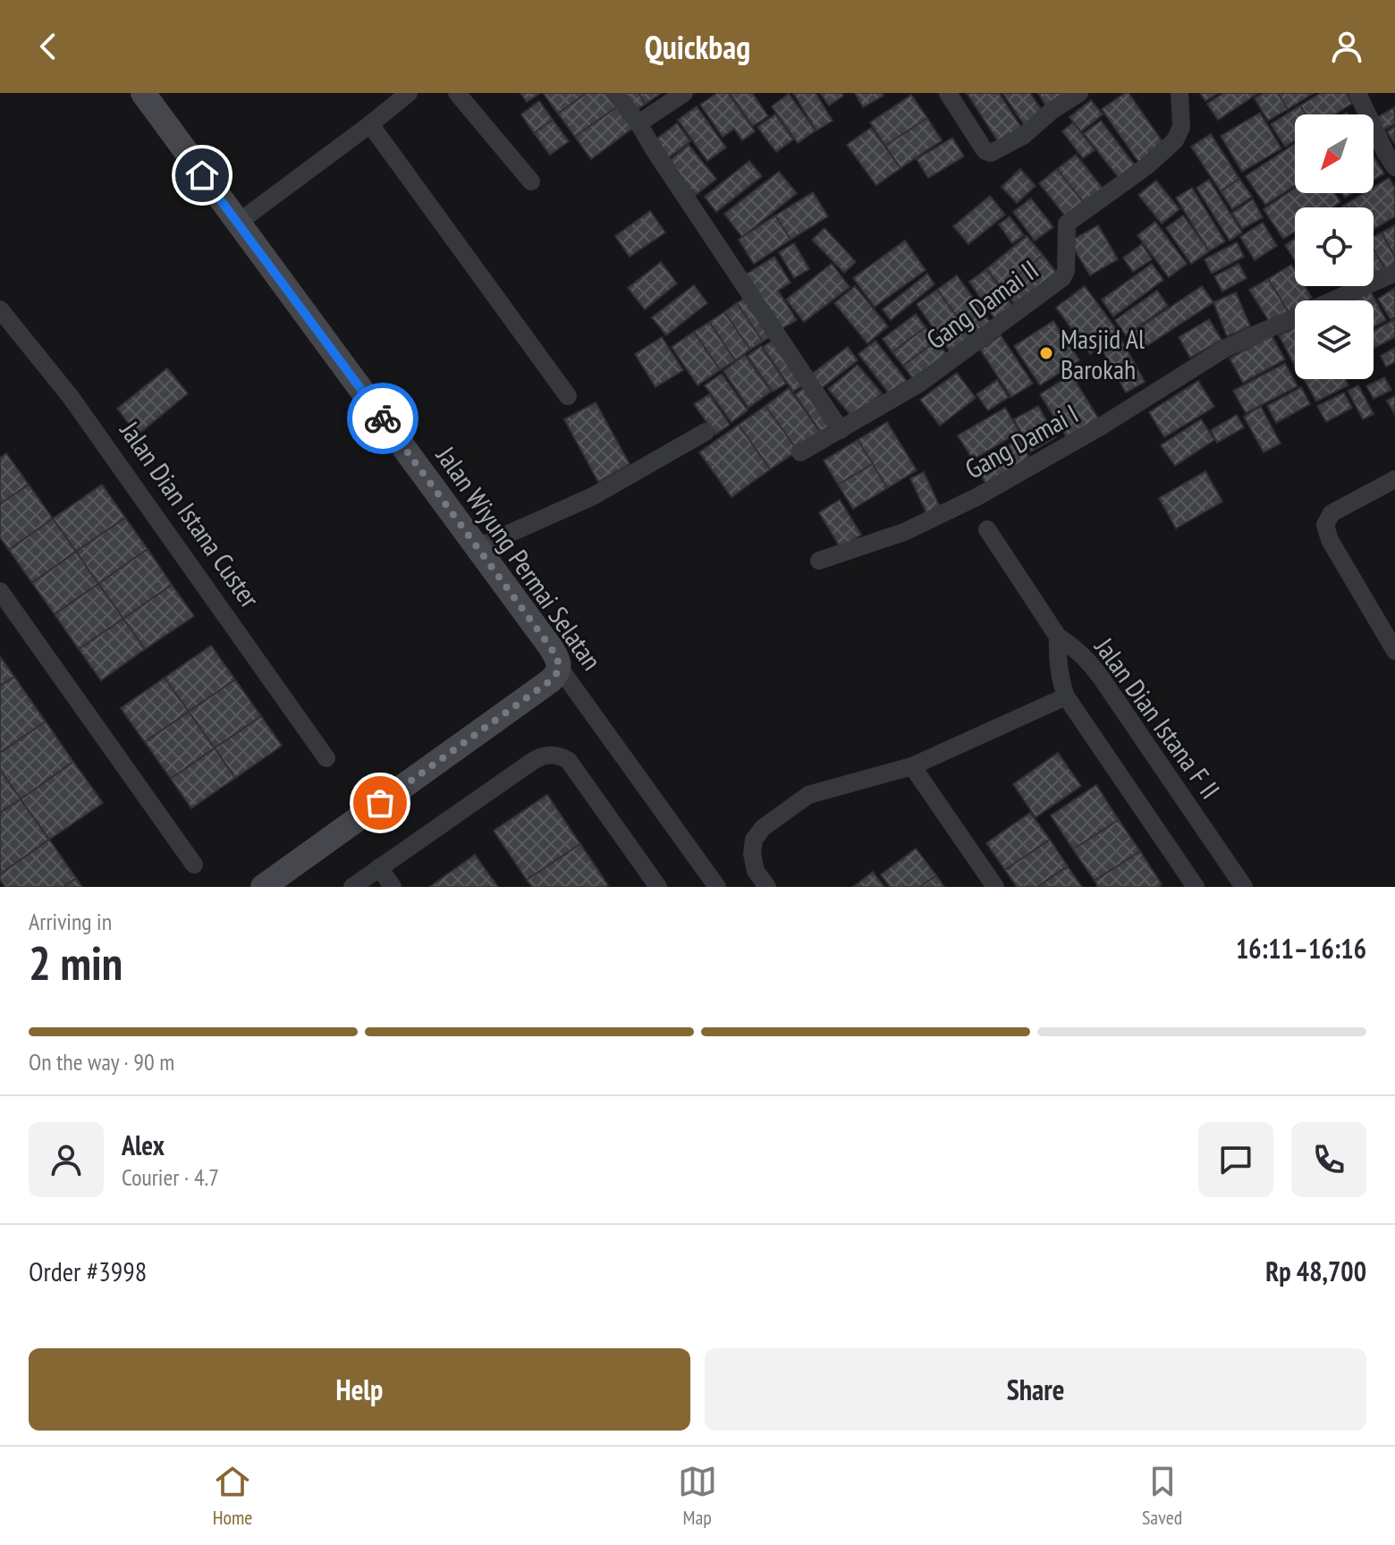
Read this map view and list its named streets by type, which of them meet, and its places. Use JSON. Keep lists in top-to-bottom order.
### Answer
{
  "streets": {
    "street": [
      "Gang Damai II",
      "Gang Damai I",
      "Jalan Dian Istana Custer",
      "Jalan Wiyung Permai Selatan",
      "Jalan Dian Istana F II"
    ]
  },
  "places": ["Masjid Al Barokah"],
  "north": "bottom left",
  "page": {
    "header": "Quickbag",
    "heading": ["2 min", "Arriving in", "16:11–16:16"],
    "panel": [
      "Alex",
      "Courier · 4.7",
      "Order #3998",
      "Rp 48,700"
    ],
    "bar": "On the way · 90 m",
    "buttons": ["Help", "Share"],
    "tabs": ["Home", "Map", "Saved"]
  }
}
